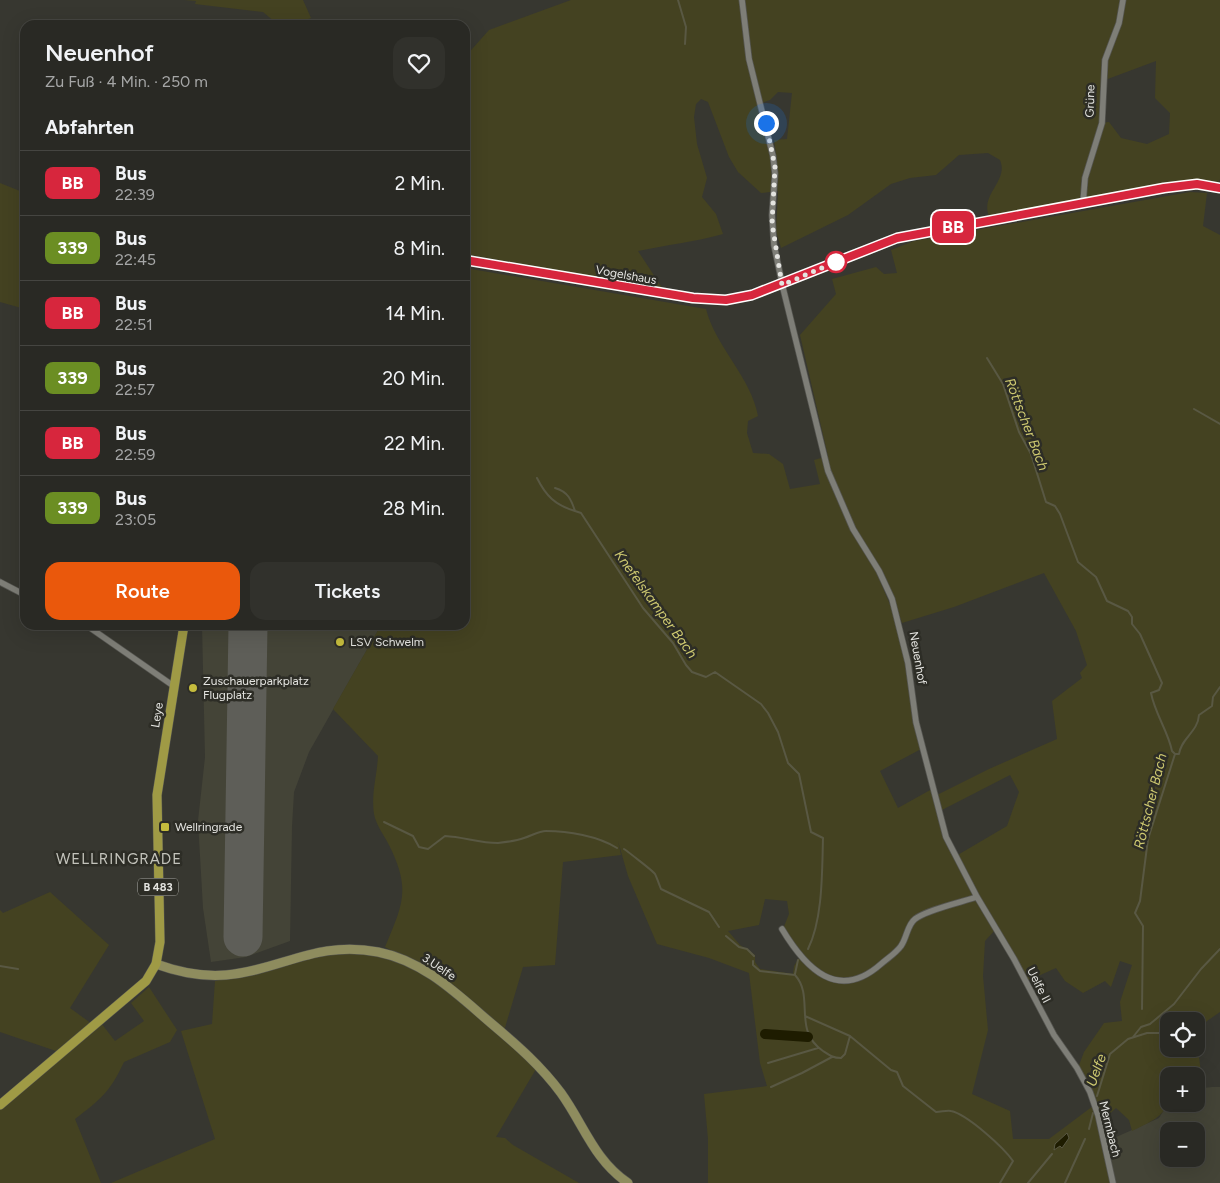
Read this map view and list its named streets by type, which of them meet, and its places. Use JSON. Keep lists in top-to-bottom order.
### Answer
{
  "streets": {
    "main road": ["Vogelshaus", "Leye", "B 483"],
    "street": [
      "Grüne",
      "Neuenhof",
      "3.Uelfe",
      "Uelfe II",
      "Mermbach"
    ]
  },
  "crossings": [
    ["Vogelshaus", "Neuenhof"],
    ["Neuenhof", "Uelfe II"],
    ["Leye", "B 483"],
    ["Leye", "3.Uelfe"],
    ["B 483", "3.Uelfe"],
    ["Uelfe II", "Mermbach"]
  ],
  "districts": ["WELLRINGRADE"],
  "water": ["Röttscher Bach", "Knefelskamper Bach", "Uelfe"],
  "places": {
    "other": ["LSV Schwelm", "Zuschauerparkplatz Flugplatz"],
    "transit": ["Wellringrade"]
  },
  "lines": ["bus line BB"],
  "page": {
    "on_map": "BB",
    "heading": [
      ["Neuenhof", "Zu Fuß · 4 Min. · 250 m"],
      "Abfahrten"
    ],
    "list": [
      {
        "mark": "BB",
        "name": "Bus",
        "note": "22:39",
        "value": "2 Min."
      },
      {
        "mark": "339",
        "name": "Bus",
        "note": "22:45",
        "value": "8 Min."
      },
      {
        "mark": "BB",
        "name": "Bus",
        "note": "22:51",
        "value": "14 Min."
      },
      {
        "mark": "339",
        "name": "Bus",
        "note": "22:57",
        "value": "20 Min."
      },
      {
        "mark": "BB",
        "name": "Bus",
        "note": "22:59",
        "value": "22 Min."
      },
      {
        "mark": "339",
        "name": "Bus",
        "note": "23:05",
        "value": "28 Min."
      }
    ],
    "buttons": ["Route", "Tickets"],
    "map_buttons": ["+", "−"]
  }
}
